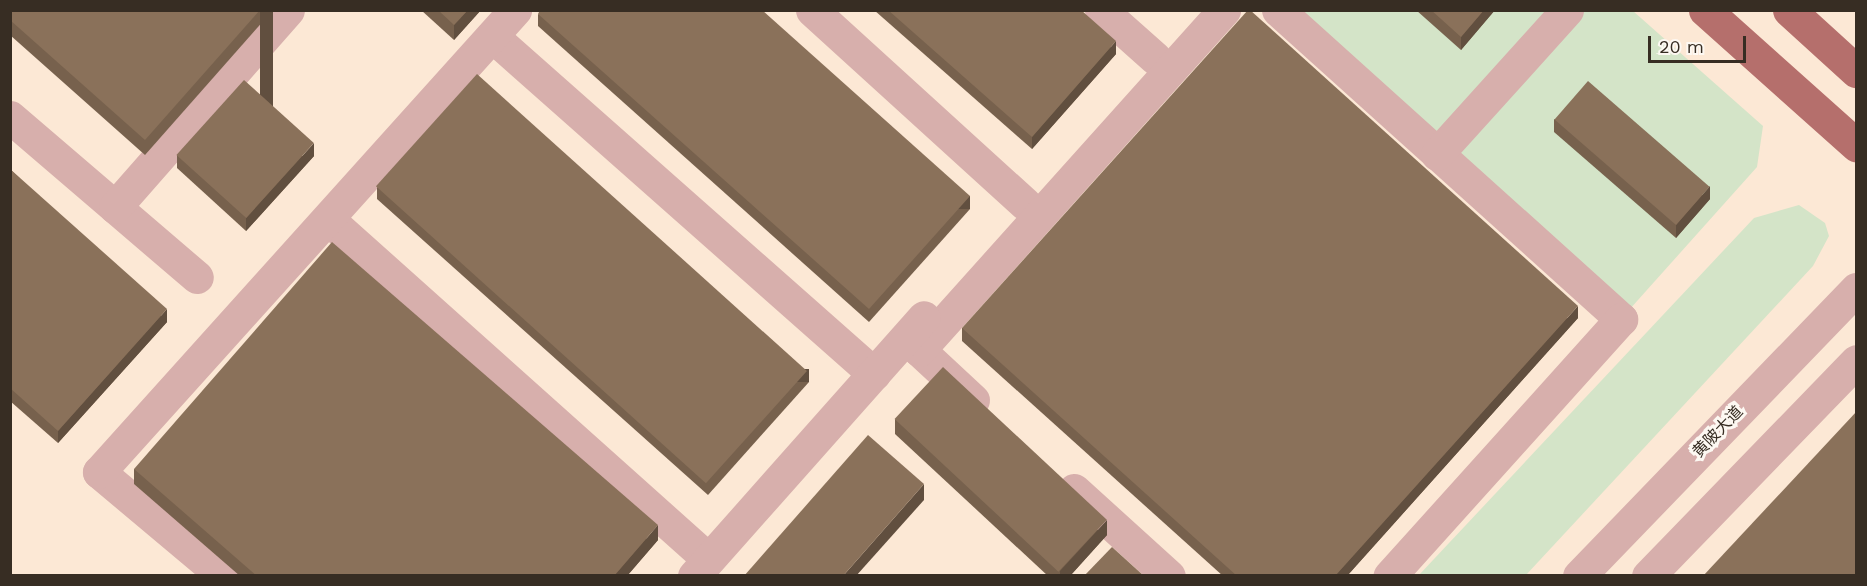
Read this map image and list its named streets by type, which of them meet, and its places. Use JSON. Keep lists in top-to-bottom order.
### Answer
{
  "streets": {
    "street": ["黄陂大道"]
  },
  "scale_bar": "20 m"
}
